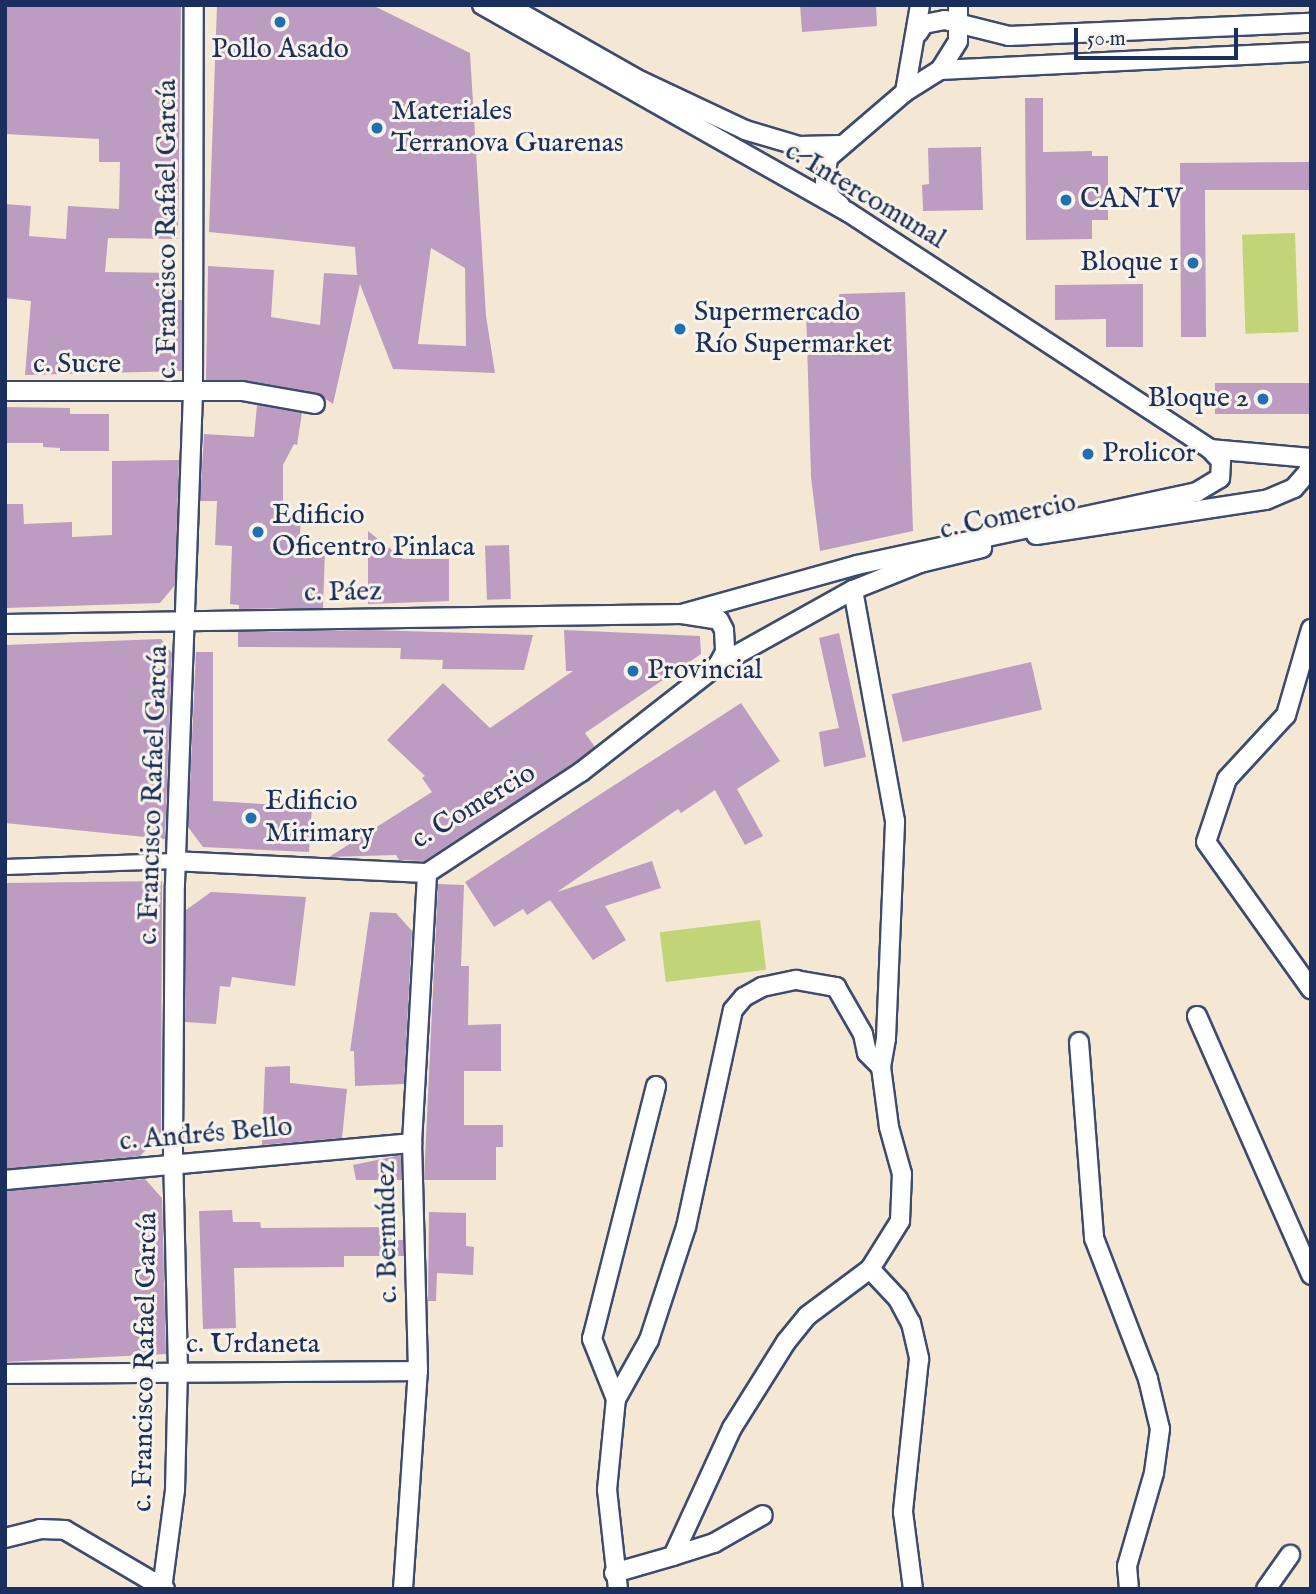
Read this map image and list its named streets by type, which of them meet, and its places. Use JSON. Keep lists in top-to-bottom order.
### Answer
{
  "streets": {
    "street": [
      "c. Intercomunal",
      "c. Francisco Rafael García",
      "c. Sucre",
      "c. Comercio",
      "c. Páez",
      "c. Andrés Bello",
      "c. Bermúdez",
      "c. Urdaneta"
    ]
  },
  "crossings": [
    ["c. Francisco Rafael García", "c. Sucre"],
    ["c. Francisco Rafael García", "c. Comercio"],
    ["c. Francisco Rafael García", "c. Páez"],
    ["c. Francisco Rafael García", "c. Andrés Bello"],
    ["c. Francisco Rafael García", "c. Urdaneta"],
    ["c. Comercio", "c. Bermúdez"],
    ["c. Andrés Bello", "c. Bermúdez"],
    ["c. Bermúdez", "c. Urdaneta"]
  ],
  "places": [
    "Pollo Asado",
    "Materiales Terranova Guarenas",
    "CANTV",
    "Bloque 1",
    "Supermercado Río Supermarket",
    "Bloque 2",
    "Prolicor",
    "Edificio Oficentro Pinlaca",
    "Provincial",
    "Edificio Mirimary"
  ],
  "scale_bar": "50 m"
}
